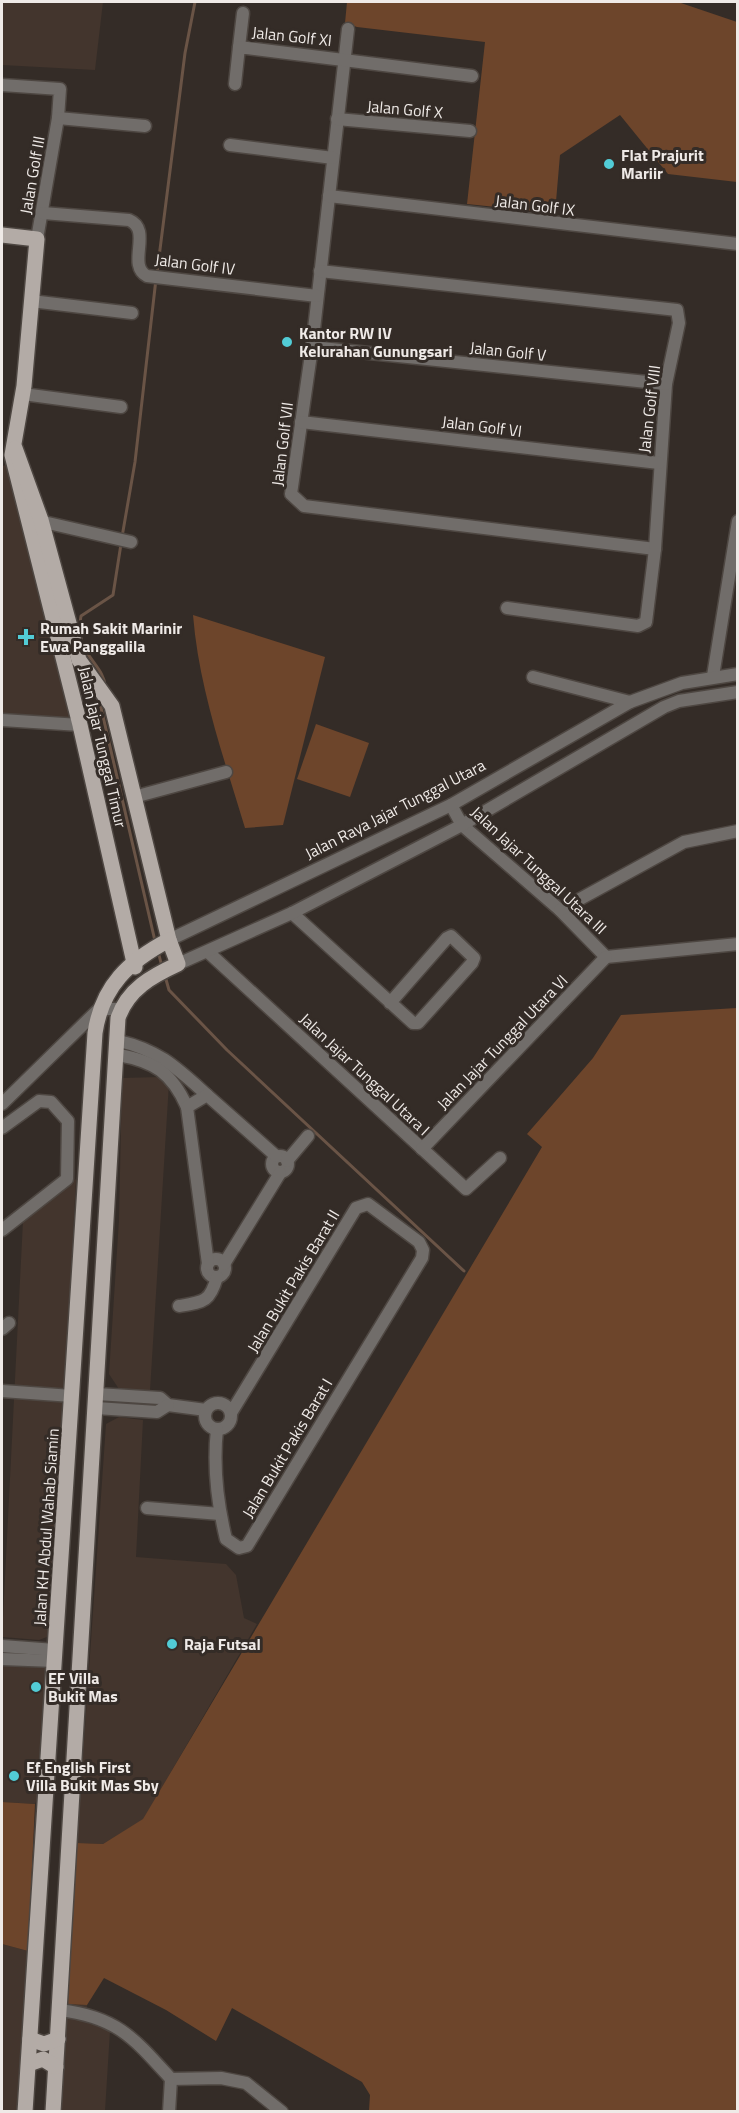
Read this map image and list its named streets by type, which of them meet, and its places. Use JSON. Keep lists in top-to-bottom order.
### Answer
{
  "streets": {
    "main road": ["Jalan Jajar Tunggal Timur", "Jalan Raya Jajar Tunggal Utara", "Jalan KH Abdul Wahab Siamin"],
    "street": [
      "Jalan Golf XI",
      "Jalan Golf X",
      "Jalan Golf III",
      "Jalan Golf IX",
      "Jalan Golf IV",
      "Jalan Golf V",
      "Jalan Golf VIII",
      "Jalan Golf VI",
      "Jalan Golf VII",
      "Jalan Jajar Tunggal Utara III",
      "Jalan Jajar Tunggal Utara VI",
      "Jalan Jajar Tunggal Utara I",
      "Jalan Bukit Pakis Barat II",
      "Jalan Bukit Pakis Barat I"
    ]
  },
  "crossings": [
    ["Jalan Golf XI", "Jalan Golf VII"],
    ["Jalan Golf X", "Jalan Golf VII"],
    ["Jalan Golf III", "Jalan Golf IV"],
    ["Jalan Golf III", "Jalan Jajar Tunggal Timur"],
    ["Jalan Golf IX", "Jalan Golf VII"],
    ["Jalan Golf IV", "Jalan Golf VII"],
    ["Jalan Golf V", "Jalan Golf VIII"],
    ["Jalan Golf V", "Jalan Golf VII"],
    ["Jalan Golf VIII", "Jalan Golf VI"],
    ["Jalan Golf VIII", "Jalan Golf VII"],
    ["Jalan Golf VI", "Jalan Golf VII"],
    ["Jalan Jajar Tunggal Timur", "Jalan Raya Jajar Tunggal Utara"],
    ["Jalan Raya Jajar Tunggal Utara", "Jalan Jajar Tunggal Utara III"],
    ["Jalan Jajar Tunggal Utara III", "Jalan Jajar Tunggal Utara VI"],
    ["Jalan Jajar Tunggal Utara VI", "Jalan Jajar Tunggal Utara I"],
    ["Jalan Bukit Pakis Barat II", "Jalan Bukit Pakis Barat I"]
  ],
  "places": {
    "other": [
      "Flat Prajurit Mariir",
      "Kantor RW IV Kelurahan Gunungsari",
      "Raja Futsal",
      "EF Villa Bukit Mas",
      "Ef English First Villa Bukit Mas Sby"
    ],
    "health": ["Rumah Sakit Marinir Ewa Panggalila"]
  }
}
